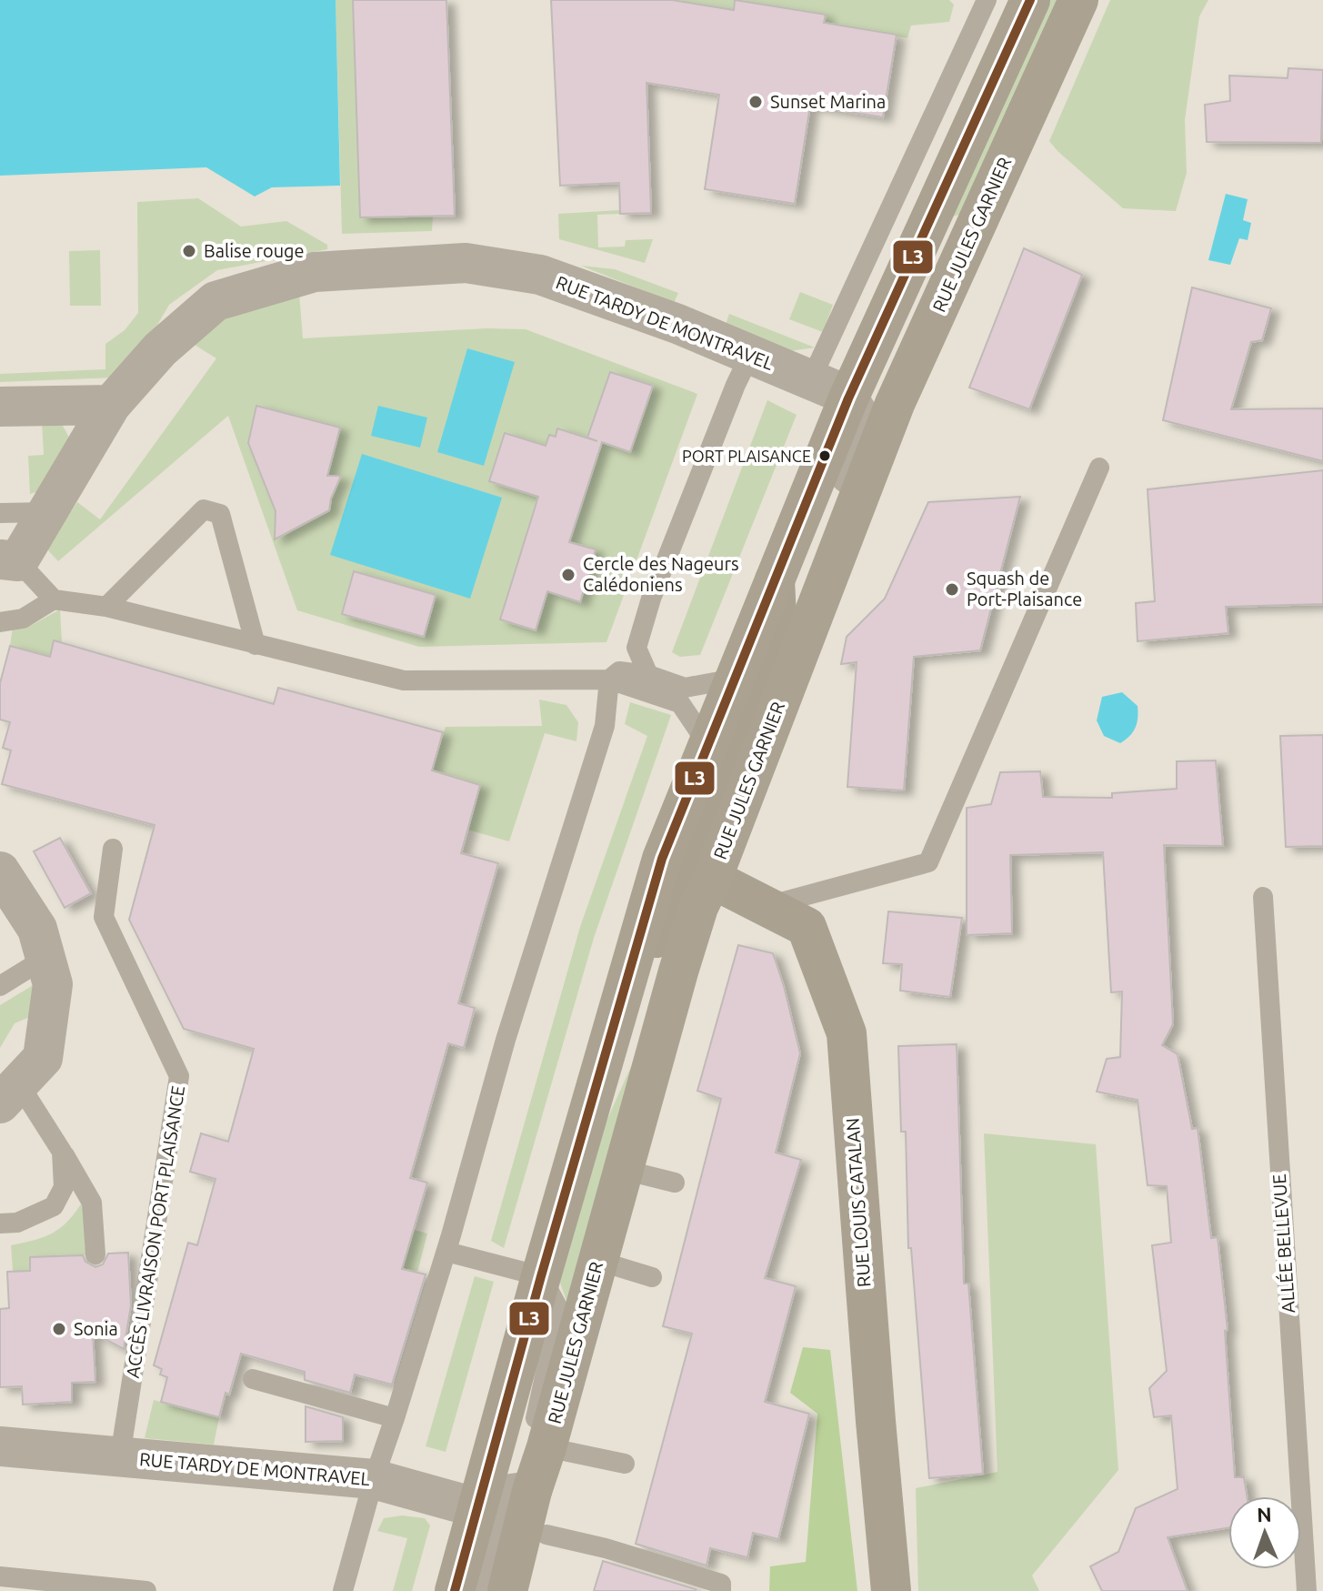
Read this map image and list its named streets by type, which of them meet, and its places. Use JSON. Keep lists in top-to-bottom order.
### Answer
{
  "streets": {
    "main road": ["RUE JULES GARNIER"],
    "street": ["RUE TARDY DE MONTRAVEL", "RUE LOUIS CATALAN"],
    "lane": ["ACCÈS LIVRAISON PORT PLAISANCE", "ALLÉE BELLEVUE"]
  },
  "crossings": [
    ["RUE JULES GARNIER", "RUE TARDY DE MONTRAVEL"],
    ["RUE JULES GARNIER", "RUE LOUIS CATALAN"],
    ["RUE TARDY DE MONTRAVEL", "ACCÈS LIVRAISON PORT PLAISANCE"]
  ],
  "places": [
    "Sunset Marina",
    "Balise rouge",
    "PORT PLAISANCE",
    "Cercle des Nageurs Calédoniens",
    "Squash de Port-Plaisance",
    "Sonia"
  ],
  "lines": ["transit line L3"],
  "north": "top"
}
